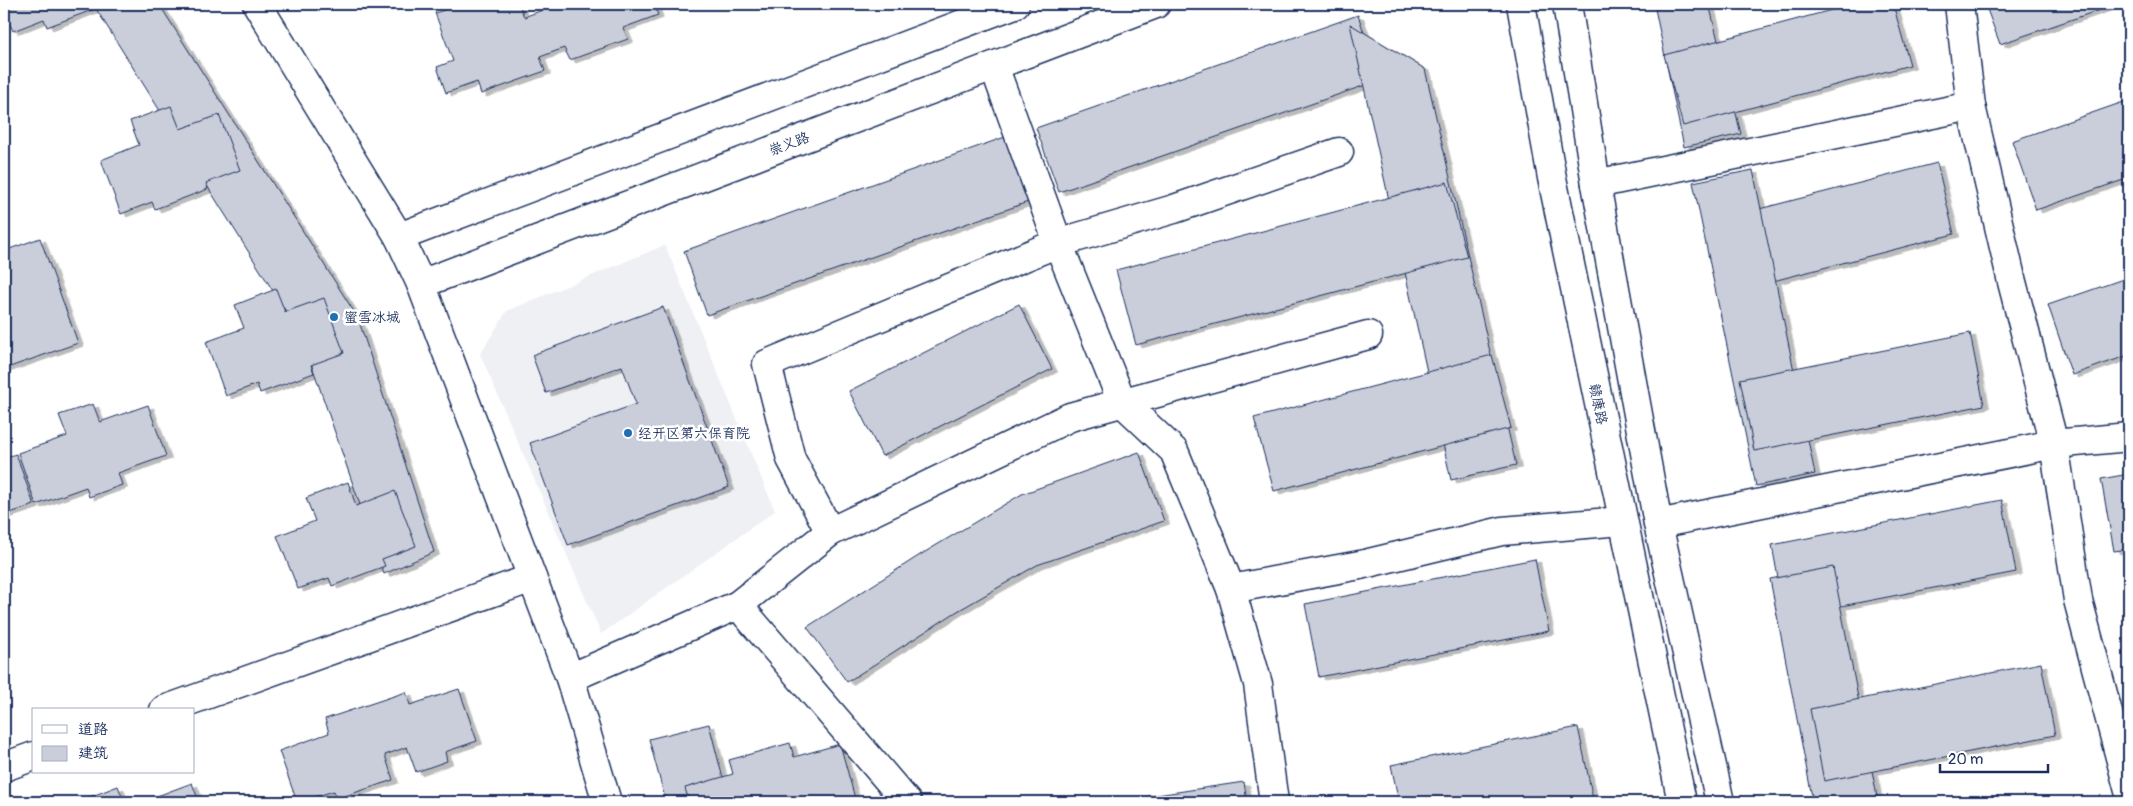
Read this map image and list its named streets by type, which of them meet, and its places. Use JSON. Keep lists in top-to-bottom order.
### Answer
{
  "streets": {
    "main road": ["崇义路", "赣康路"]
  },
  "places": ["蜜雪冰城", "经开区第六保育院"],
  "legend": ["道路", "建筑"],
  "scale_bar": "20 m"
}
